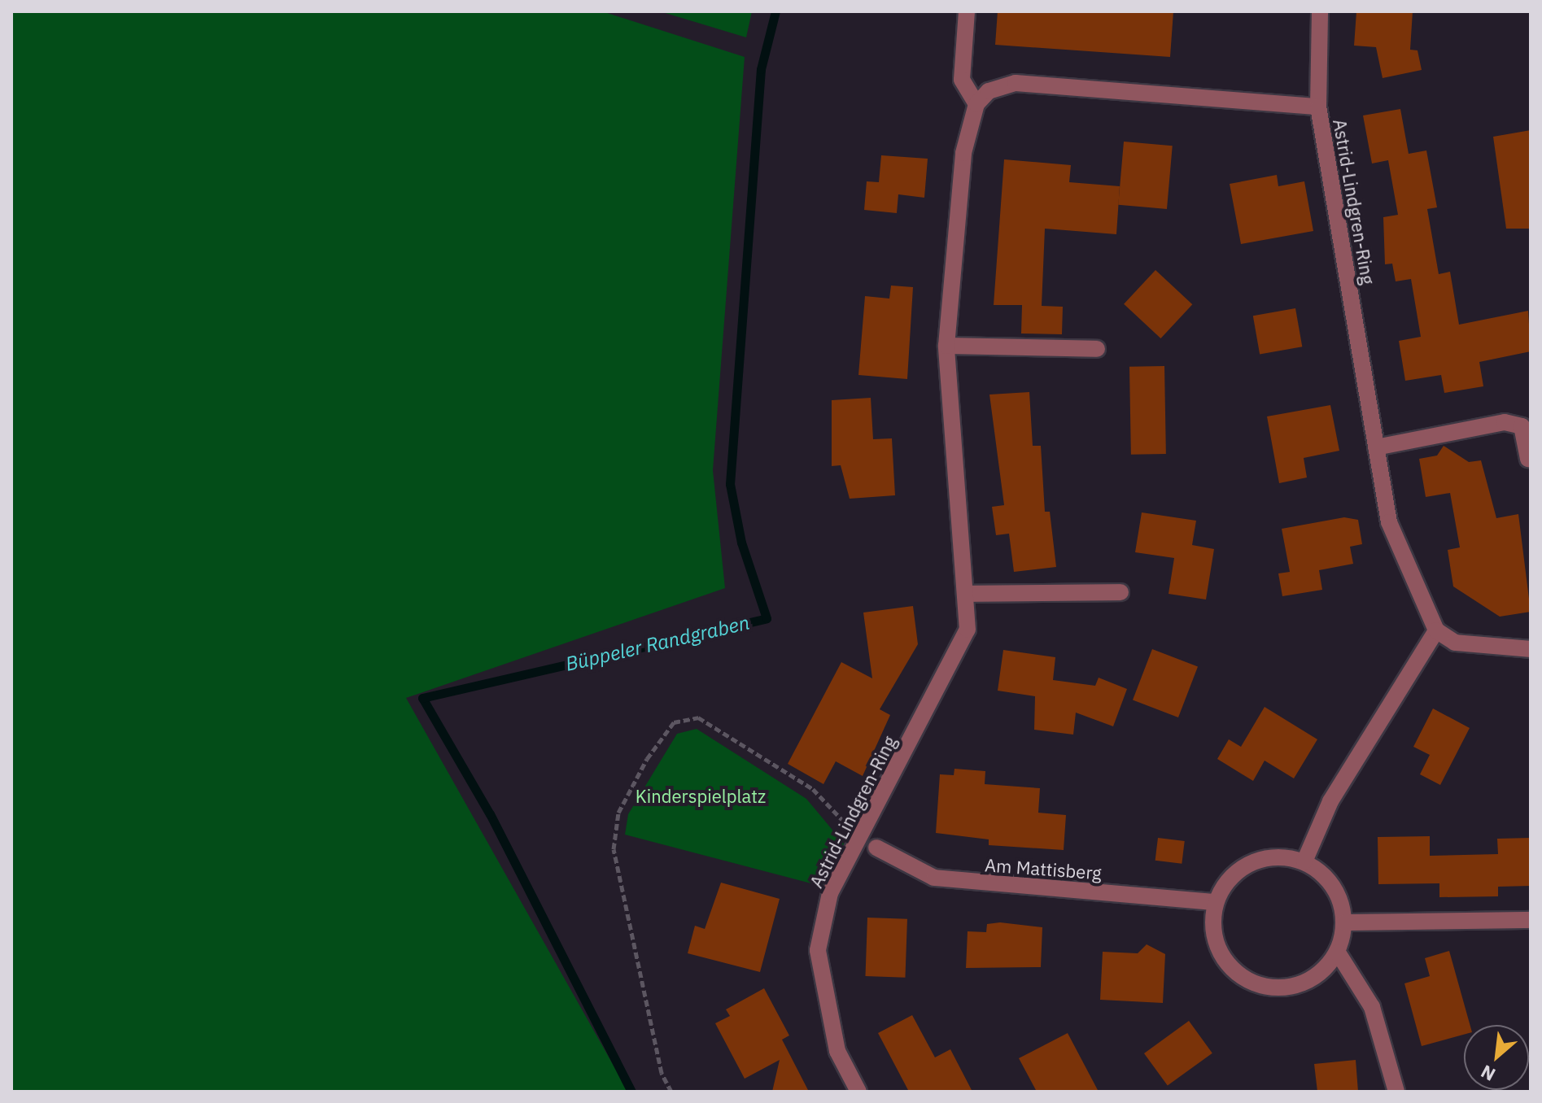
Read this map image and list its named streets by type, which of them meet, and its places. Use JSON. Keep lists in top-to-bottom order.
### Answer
{
  "streets": {
    "street": ["Astrid-Lindgren-Ring", "Am Mattisberg"]
  },
  "crossings": [
    ["Astrid-Lindgren-Ring", "Am Mattisberg"]
  ],
  "water": ["Büppeler Randgraben"],
  "parks": ["Kinderspielplatz"],
  "north": "bottom left"
}
